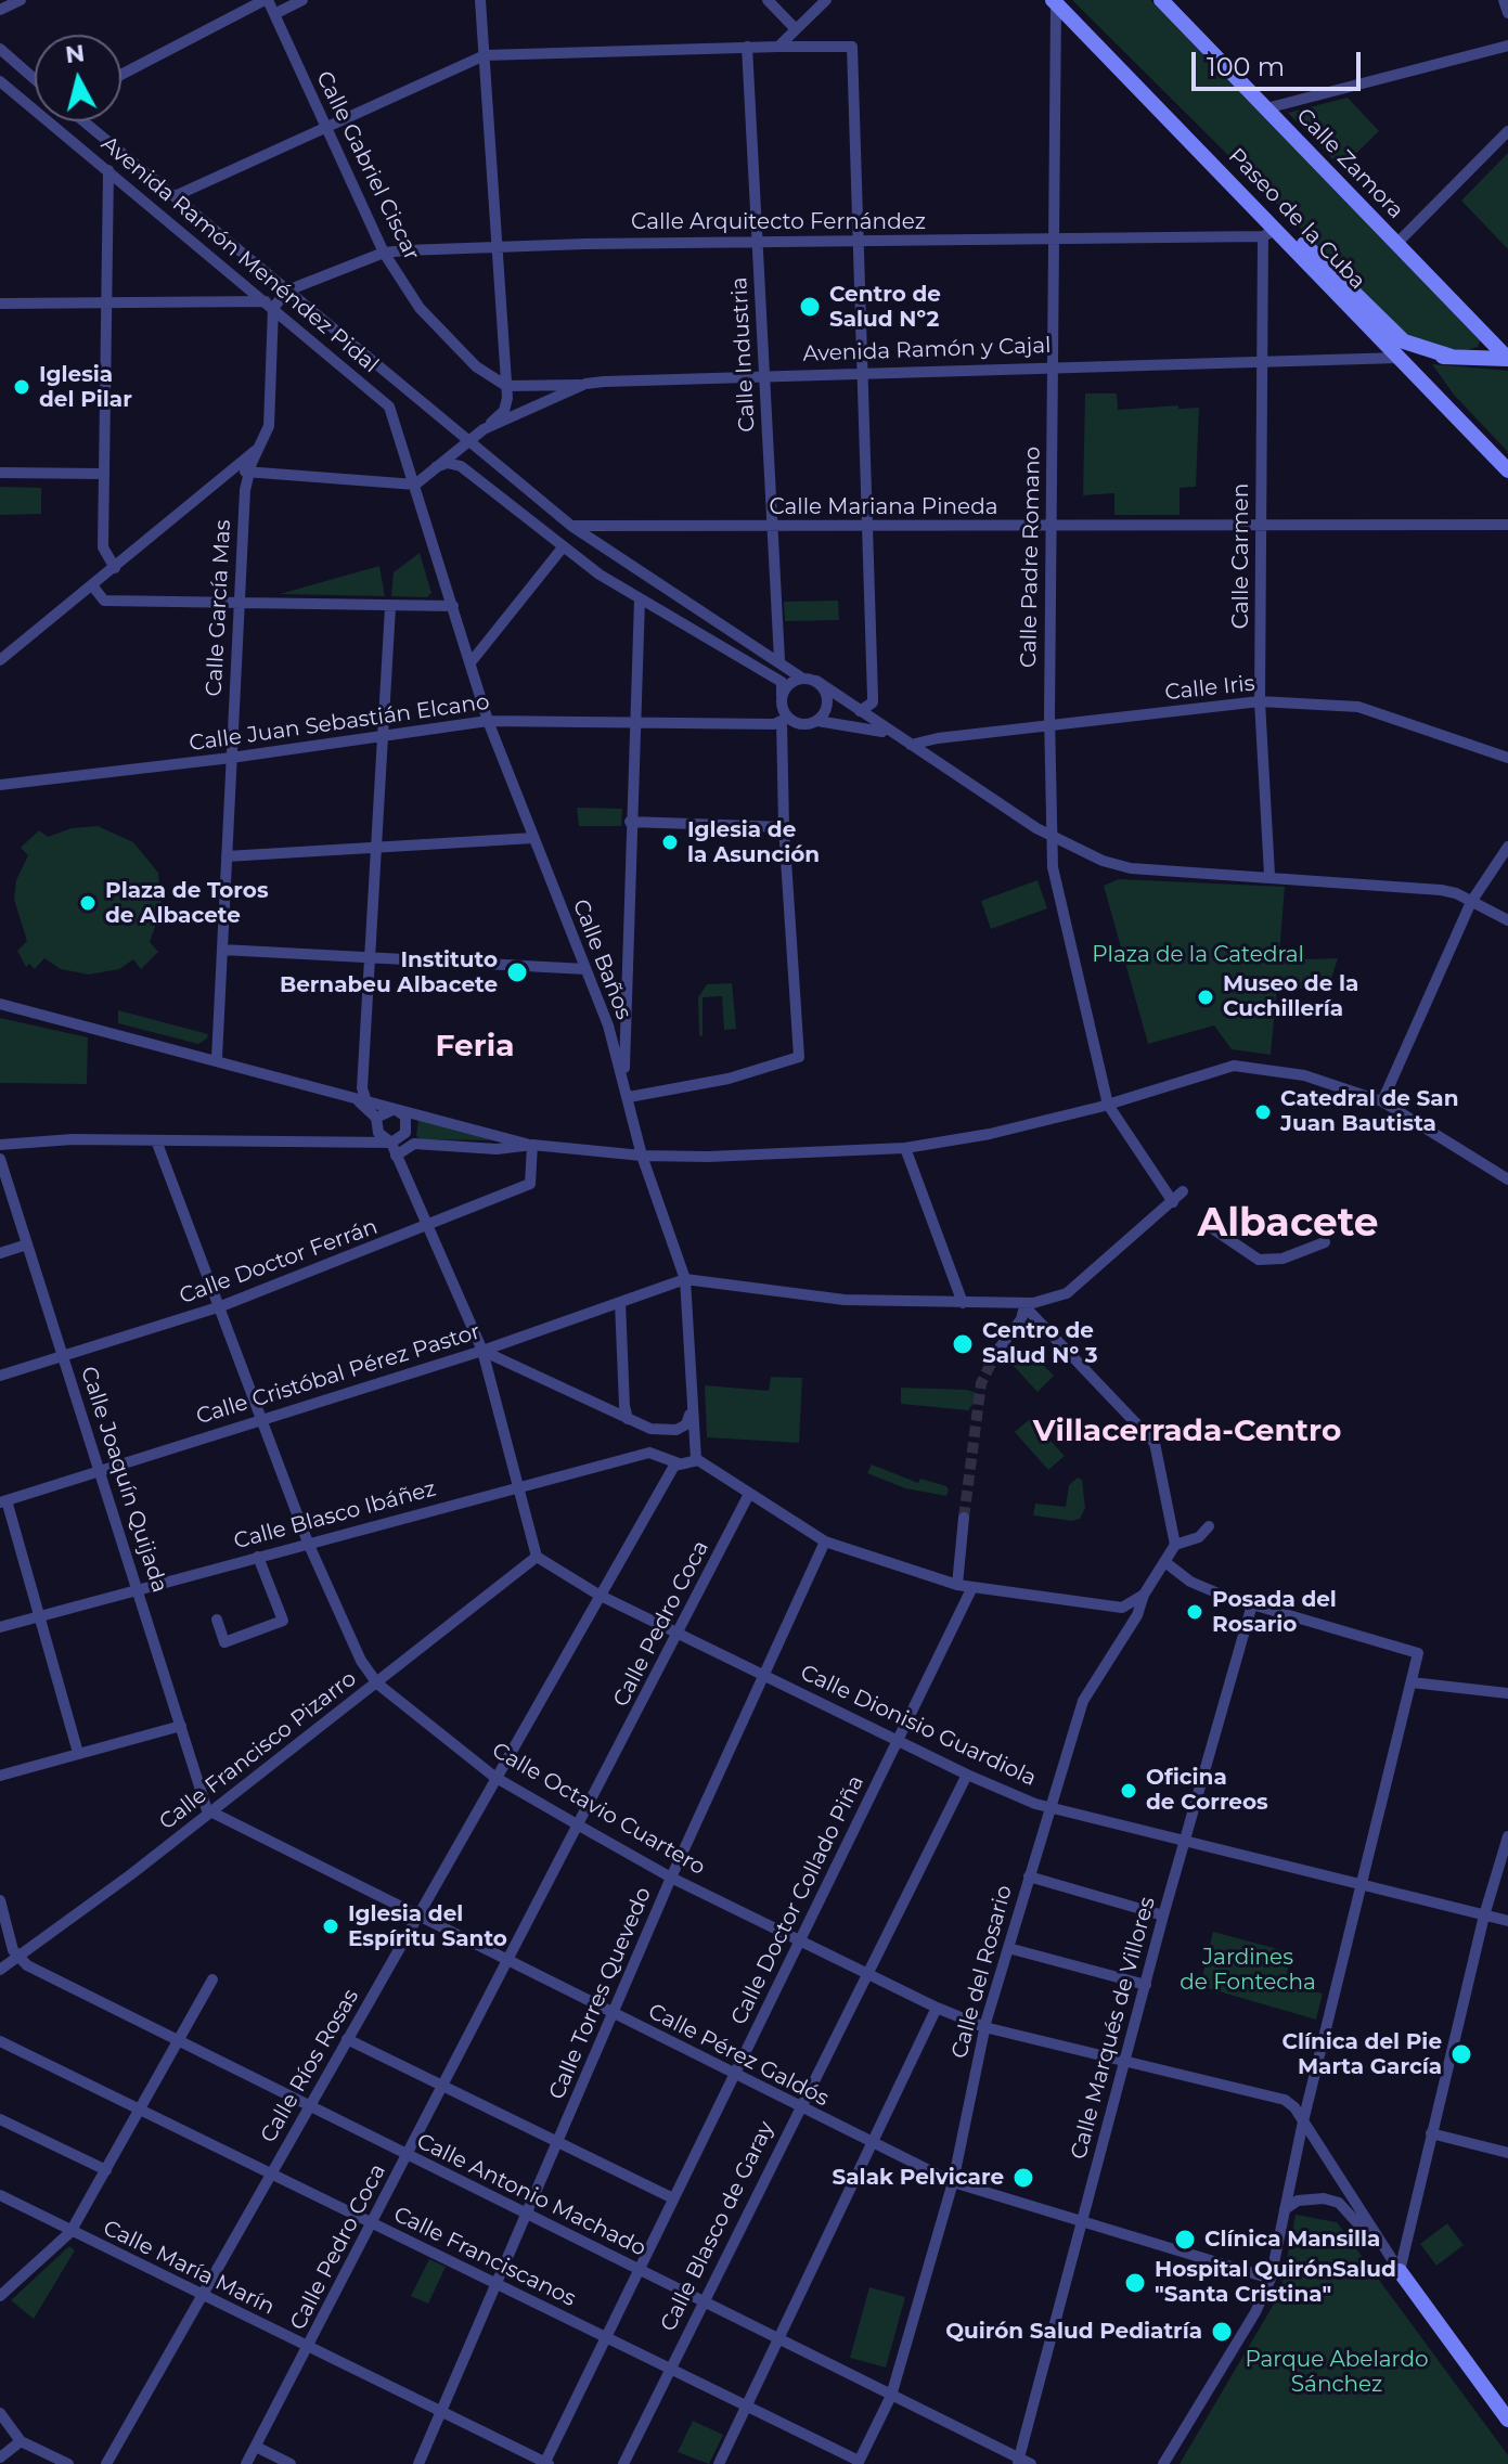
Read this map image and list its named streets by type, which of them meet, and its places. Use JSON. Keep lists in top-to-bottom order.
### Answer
{
  "streets": {
    "main road": ["Calle Zamora", "Paseo de la Cuba"],
    "street": [
      "Calle Gabriel Ciscar",
      "Calle Arquitecto Fernández",
      "Avenida Ramón Menéndez Pidal",
      "Avenida Ramón y Cajal",
      "Calle Industria",
      "Calle Mariana Pineda",
      "Calle Carmen",
      "Calle Padre Romano",
      "Calle García Mas",
      "Calle Iris",
      "Calle Juan Sebastián Elcano",
      "Calle Baños",
      "Calle Doctor Ferrán",
      "Calle Cristóbal Pérez Pastor",
      "Calle Joaquín Quijada",
      "Calle Blasco Ibáñez",
      "Calle Pedro Coca",
      "Calle Dionisio Guardiola",
      "Calle Francisco Pizarro",
      "Calle Octavio Cuartero",
      "Calle Doctor Collado Piña",
      "Calle del Rosario",
      "Calle Torres Quevedo",
      "Calle Marqués de Villores",
      "Calle Pérez Galdós",
      "Calle Ríos Rosas",
      "Calle Antonio Machado",
      "Calle Blasco de Garay",
      "Calle Franciscanos",
      "Calle María Marín"
    ]
  },
  "crossings": [
    ["Calle Gabriel Ciscar", "Calle Arquitecto Fernández"],
    ["Paseo de la Cuba", "Calle Arquitecto Fernández"],
    ["Paseo de la Cuba", "Avenida Ramón y Cajal"],
    ["Paseo de la Cuba", "Calle Carmen"],
    ["Paseo de la Cuba", "Calle Padre Romano"],
    ["Calle Arquitecto Fernández", "Avenida Ramón Menéndez Pidal"],
    ["Calle Arquitecto Fernández", "Calle Industria"],
    ["Calle Arquitecto Fernández", "Calle Carmen"],
    ["Calle Arquitecto Fernández", "Calle Padre Romano"],
    ["Avenida Ramón Menéndez Pidal", "Avenida Ramón y Cajal"],
    ["Avenida Ramón Menéndez Pidal", "Calle Industria"],
    ["Avenida Ramón Menéndez Pidal", "Calle Mariana Pineda"],
    ["Avenida Ramón Menéndez Pidal", "Calle García Mas"],
    ["Avenida Ramón Menéndez Pidal", "Calle Juan Sebastián Elcano"],
    ["Avenida Ramón Menéndez Pidal", "Calle Baños"],
    ["Avenida Ramón y Cajal", "Calle Industria"],
    ["Avenida Ramón y Cajal", "Calle Carmen"],
    ["Avenida Ramón y Cajal", "Calle Padre Romano"],
    ["Avenida Ramón y Cajal", "Calle Baños"],
    ["Calle Industria", "Calle Mariana Pineda"],
    ["Calle Mariana Pineda", "Calle Carmen"],
    ["Calle Mariana Pineda", "Calle Padre Romano"],
    ["Calle Carmen", "Calle Iris"],
    ["Calle Padre Romano", "Calle Iris"],
    ["Calle García Mas", "Calle Juan Sebastián Elcano"],
    ["Calle Juan Sebastián Elcano", "Calle Baños"],
    ["Calle Baños", "Calle Cristóbal Pérez Pastor"],
    ["Calle Doctor Ferrán", "Calle Joaquín Quijada"],
    ["Calle Doctor Ferrán", "Calle Octavio Cuartero"],
    ["Calle Cristóbal Pérez Pastor", "Calle Joaquín Quijada"],
    ["Calle Cristóbal Pérez Pastor", "Calle Octavio Cuartero"],
    ["Calle Joaquín Quijada", "Calle Blasco Ibáñez"],
    ["Calle Joaquín Quijada", "Calle Francisco Pizarro"],
    ["Calle Joaquín Quijada", "Calle Pérez Galdós"],
    ["Calle Blasco Ibáñez", "Calle Octavio Cuartero"],
    ["Calle Blasco Ibáñez", "Calle Ríos Rosas"],
    ["Calle Pedro Coca", "Calle Dionisio Guardiola"],
    ["Calle Pedro Coca", "Calle Octavio Cuartero"],
    ["Calle Pedro Coca", "Calle Pérez Galdós"],
    ["Calle Pedro Coca", "Calle Antonio Machado"],
    ["Calle Pedro Coca", "Calle Franciscanos"],
    ["Calle Pedro Coca", "Calle María Marín"],
    ["Calle Dionisio Guardiola", "Calle Francisco Pizarro"],
    ["Calle Dionisio Guardiola", "Calle Doctor Collado Piña"],
    ["Calle Dionisio Guardiola", "Calle del Rosario"],
    ["Calle Dionisio Guardiola", "Calle Torres Quevedo"],
    ["Calle Dionisio Guardiola", "Calle Marqués de Villores"],
    ["Calle Dionisio Guardiola", "Calle Ríos Rosas"],
    ["Calle Dionisio Guardiola", "Calle Blasco de Garay"],
    ["Calle Francisco Pizarro", "Calle Octavio Cuartero"],
    ["Calle Francisco Pizarro", "Calle Pérez Galdós"],
    ["Calle Francisco Pizarro", "Calle Antonio Machado"],
    ["Calle Octavio Cuartero", "Calle Doctor Collado Piña"],
    ["Calle Octavio Cuartero", "Calle del Rosario"],
    ["Calle Octavio Cuartero", "Calle Torres Quevedo"],
    ["Calle Octavio Cuartero", "Calle Marqués de Villores"],
    ["Calle Octavio Cuartero", "Calle Ríos Rosas"],
    ["Calle Octavio Cuartero", "Calle Blasco de Garay"],
    ["Calle Doctor Collado Piña", "Calle Pérez Galdós"],
    ["Calle Doctor Collado Piña", "Calle Antonio Machado"],
    ["Calle Doctor Collado Piña", "Calle Franciscanos"],
    ["Calle Doctor Collado Piña", "Calle María Marín"],
    ["Calle del Rosario", "Calle Pérez Galdós"],
    ["Calle del Rosario", "Calle Antonio Machado"],
    ["Calle del Rosario", "Calle Franciscanos"],
    ["Calle Torres Quevedo", "Calle Pérez Galdós"],
    ["Calle Torres Quevedo", "Calle Antonio Machado"],
    ["Calle Torres Quevedo", "Calle Franciscanos"],
    ["Calle Torres Quevedo", "Calle María Marín"],
    ["Calle Marqués de Villores", "Calle Pérez Galdós"],
    ["Calle Marqués de Villores", "Calle Antonio Machado"],
    ["Calle Pérez Galdós", "Calle Ríos Rosas"],
    ["Calle Pérez Galdós", "Calle Blasco de Garay"],
    ["Calle Ríos Rosas", "Calle Antonio Machado"],
    ["Calle Ríos Rosas", "Calle Franciscanos"],
    ["Calle Ríos Rosas", "Calle María Marín"],
    ["Calle Antonio Machado", "Calle Blasco de Garay"],
    ["Calle Blasco de Garay", "Calle Franciscanos"]
  ],
  "districts": ["Feria", "Albacete", "Villacerrada-Centro"],
  "parks": ["Plaza de la Catedral", "Jardines de Fontecha", "Parque Abelardo Sánchez"],
  "places": [
    "Centro de Salud Nº2",
    "Iglesia del Pilar",
    "Iglesia de la Asunción",
    "Plaza de Toros de Albacete",
    "Instituto Bernabeu Albacete",
    "Museo de la Cuchillería",
    "Catedral de San Juan Bautista",
    "Centro de Salud Nº 3",
    "Posada del Rosario",
    "Oficina de Correos",
    "Iglesia del Espíritu Santo",
    "Clínica del Pie Marta García",
    "Salak Pelvicare",
    "Clínica Mansilla",
    "Hospital QuirónSalud \"Santa Cristina\"",
    "Quirón Salud Pediatría"
  ],
  "scale_bar": "100 m",
  "north": "top"
}
